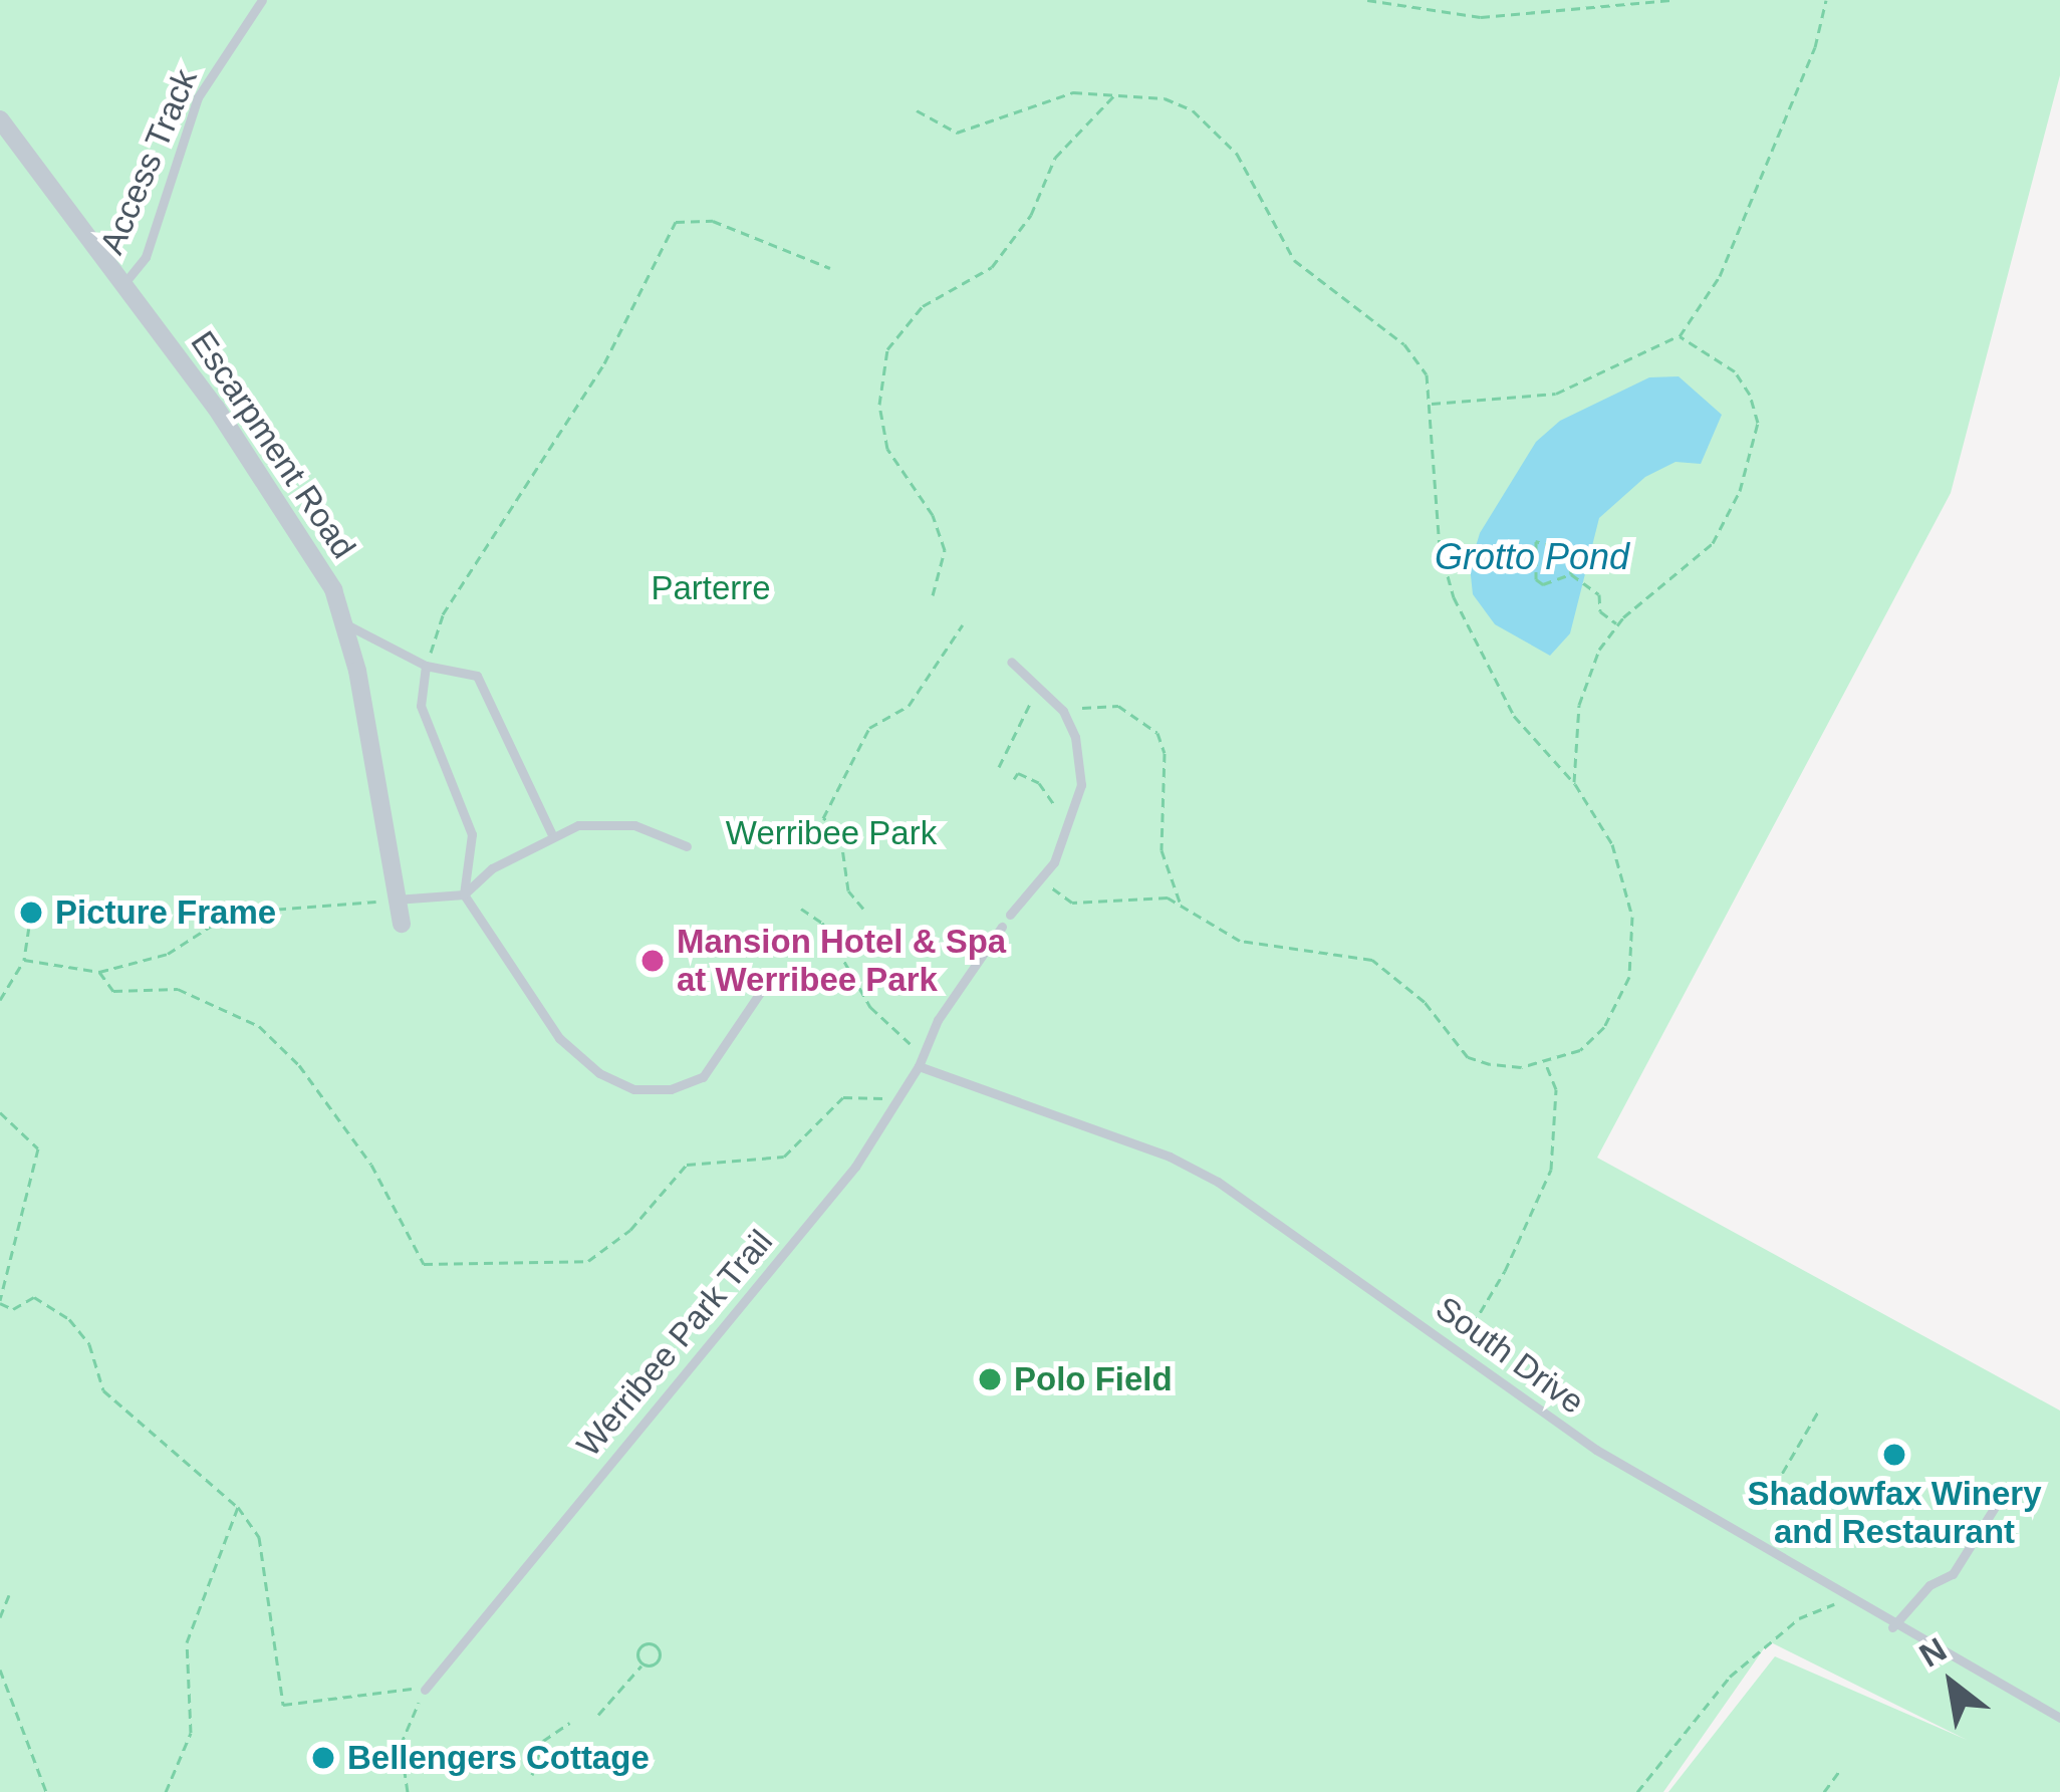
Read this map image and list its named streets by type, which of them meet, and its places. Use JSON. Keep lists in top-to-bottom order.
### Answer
{
  "streets": {
    "street": ["Escarpment Road"],
    "lane": ["Access Track", "Werribee Park Trail", "South Drive"]
  },
  "crossings": [
    ["Access Track", "Escarpment Road"],
    ["Werribee Park Trail", "South Drive"]
  ],
  "water": ["Grotto Pond"],
  "parks": ["Parterre", "Werribee Park"],
  "places": [
    "Picture Frame",
    "Mansion Hotel & Spa at Werribee Park",
    "Polo Field",
    "Shadowfax Winery and Restaurant",
    "Bellengers Cottage"
  ],
  "north": "top left"
}
